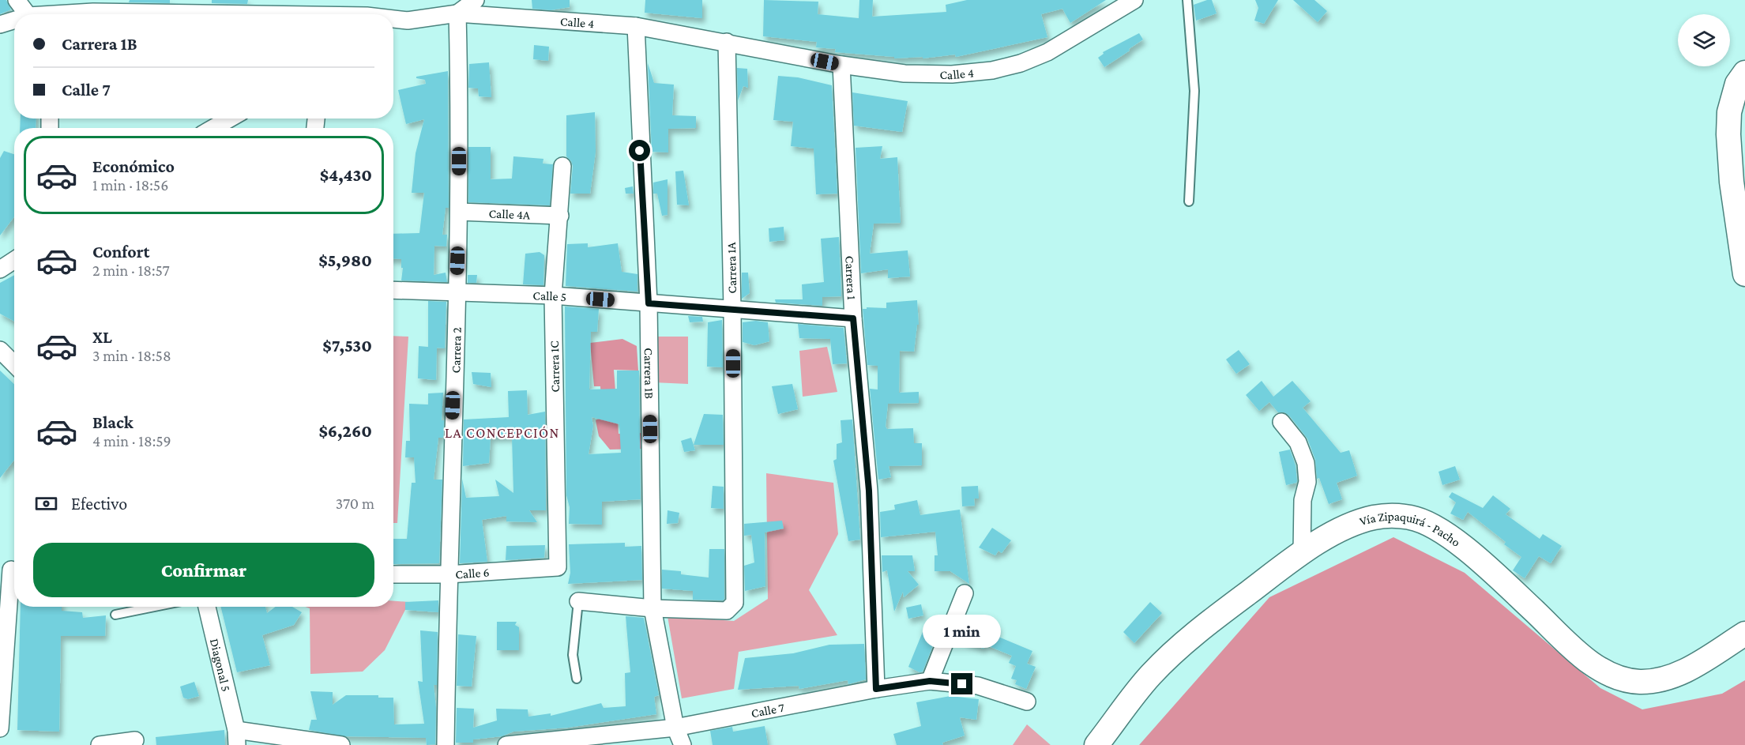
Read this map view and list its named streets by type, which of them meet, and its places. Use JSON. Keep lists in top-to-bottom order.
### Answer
{
  "streets": {
    "main road": ["Vía Zipaquirá - Pacho"],
    "street": [
      "Calle 4",
      "Calle 4A",
      "Carrera 1A",
      "Carrera 1",
      "Calle 5",
      "Carrera 2",
      "Carrera 1C",
      "Carrera 1B",
      "Calle 6",
      "Diagonal 5",
      "Calle 7"
    ]
  },
  "crossings": [
    ["Calle 4", "Carrera 1A"],
    ["Calle 4", "Carrera 1"],
    ["Calle 4", "Carrera 2"],
    ["Calle 4", "Carrera 1B"],
    ["Calle 4A", "Carrera 2"],
    ["Calle 4A", "Carrera 1C"],
    ["Carrera 1A", "Calle 5"],
    ["Carrera 1A", "Carrera 1B"],
    ["Carrera 1", "Calle 5"],
    ["Carrera 1", "Calle 7"],
    ["Calle 5", "Carrera 2"],
    ["Calle 5", "Carrera 1C"],
    ["Calle 5", "Carrera 1B"],
    ["Carrera 2", "Calle 6"],
    ["Carrera 1C", "Calle 6"],
    ["Carrera 1B", "Calle 7"]
  ],
  "districts": ["LA CONCEPCIÓN"],
  "page": {
    "banner": ["Carrera 1B", "Calle 7"],
    "list": [
      {
        "name": "Económico",
        "note": "1 min · 18:56",
        "value": "$4,430"
      },
      {
        "name": "Confort",
        "note": "2 min · 18:57",
        "value": "$5,980"
      },
      {
        "name": "XL",
        "note": "3 min · 18:58",
        "value": "$7,530"
      },
      {
        "name": "Black",
        "note": "4 min · 18:59",
        "value": "$6,260"
      }
    ],
    "pay": ["Efectivo", "370 m"],
    "buttons": "Confirmar",
    "bubble": "1 min"
  }
}
